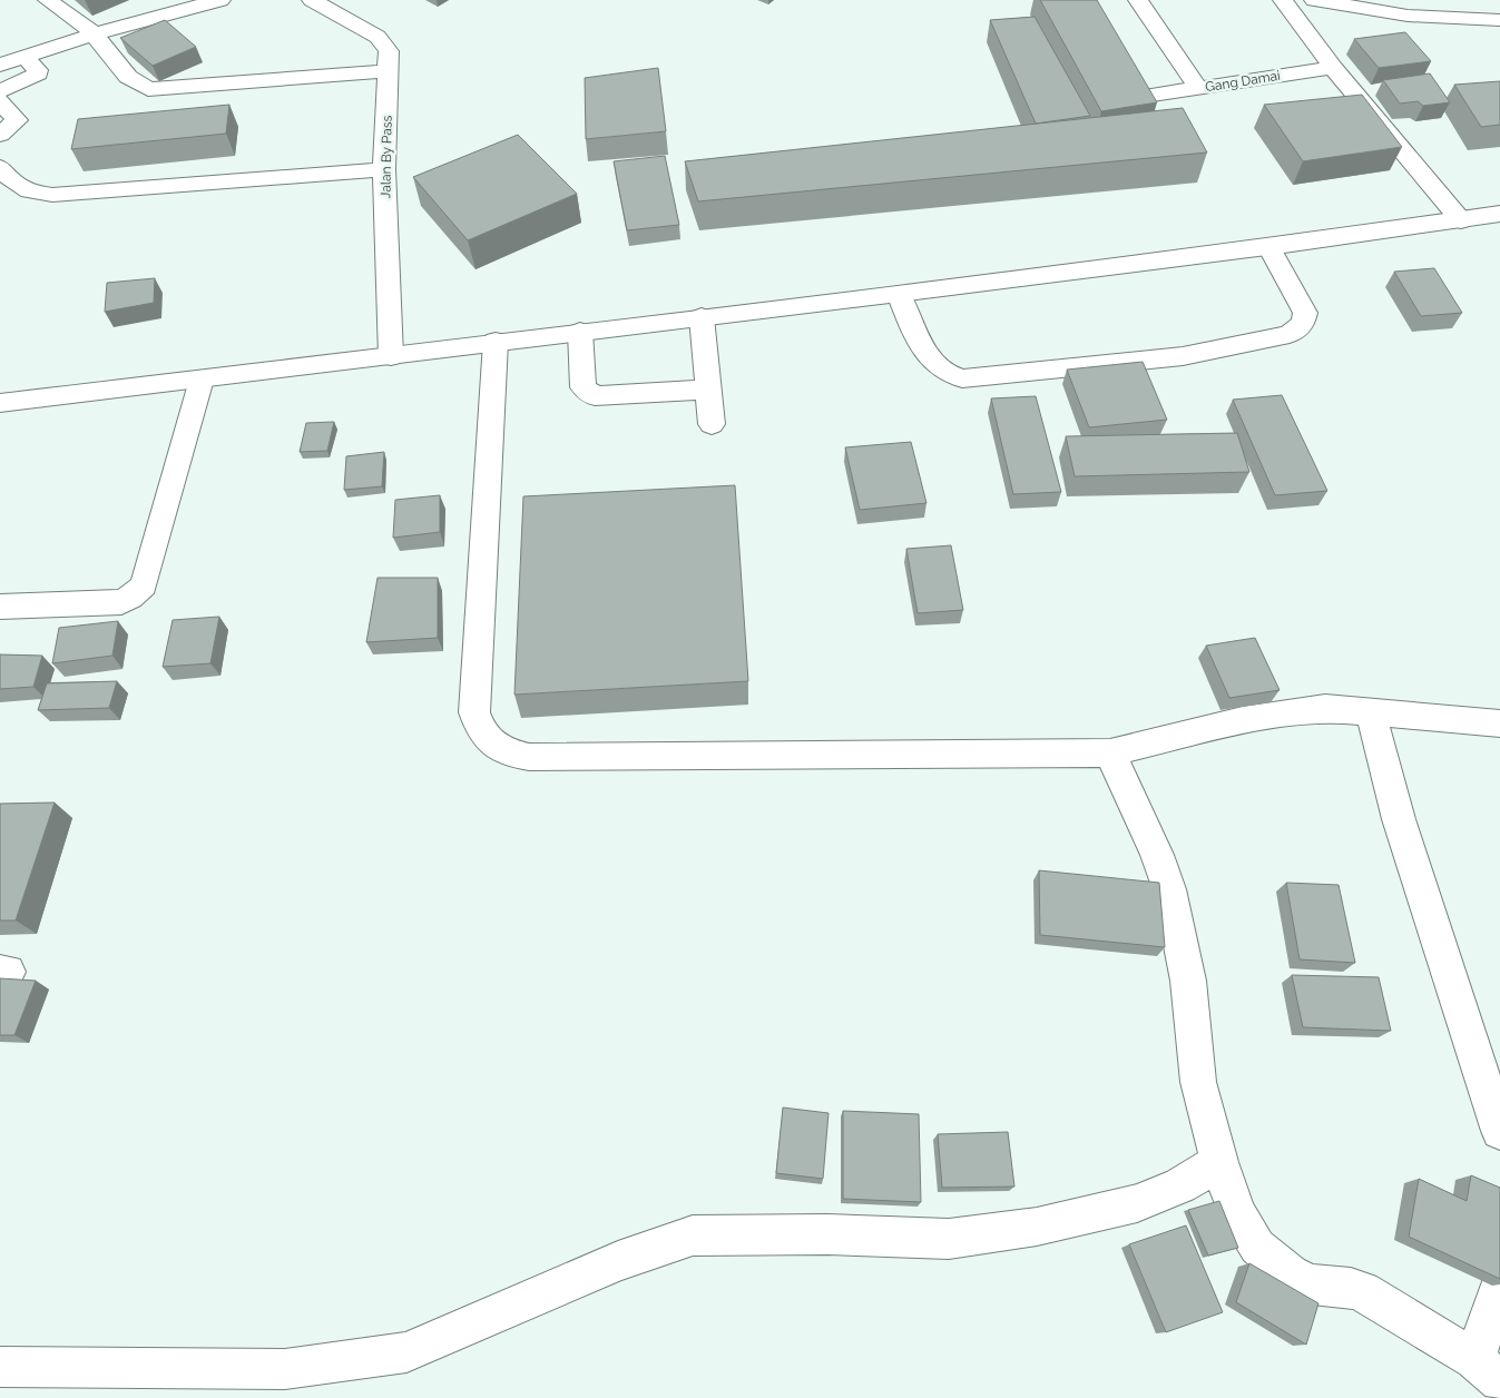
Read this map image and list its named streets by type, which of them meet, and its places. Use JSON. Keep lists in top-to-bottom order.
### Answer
{
  "streets": {
    "main road": ["Gang Damai", "Jalan By Pass"]
  }
}
